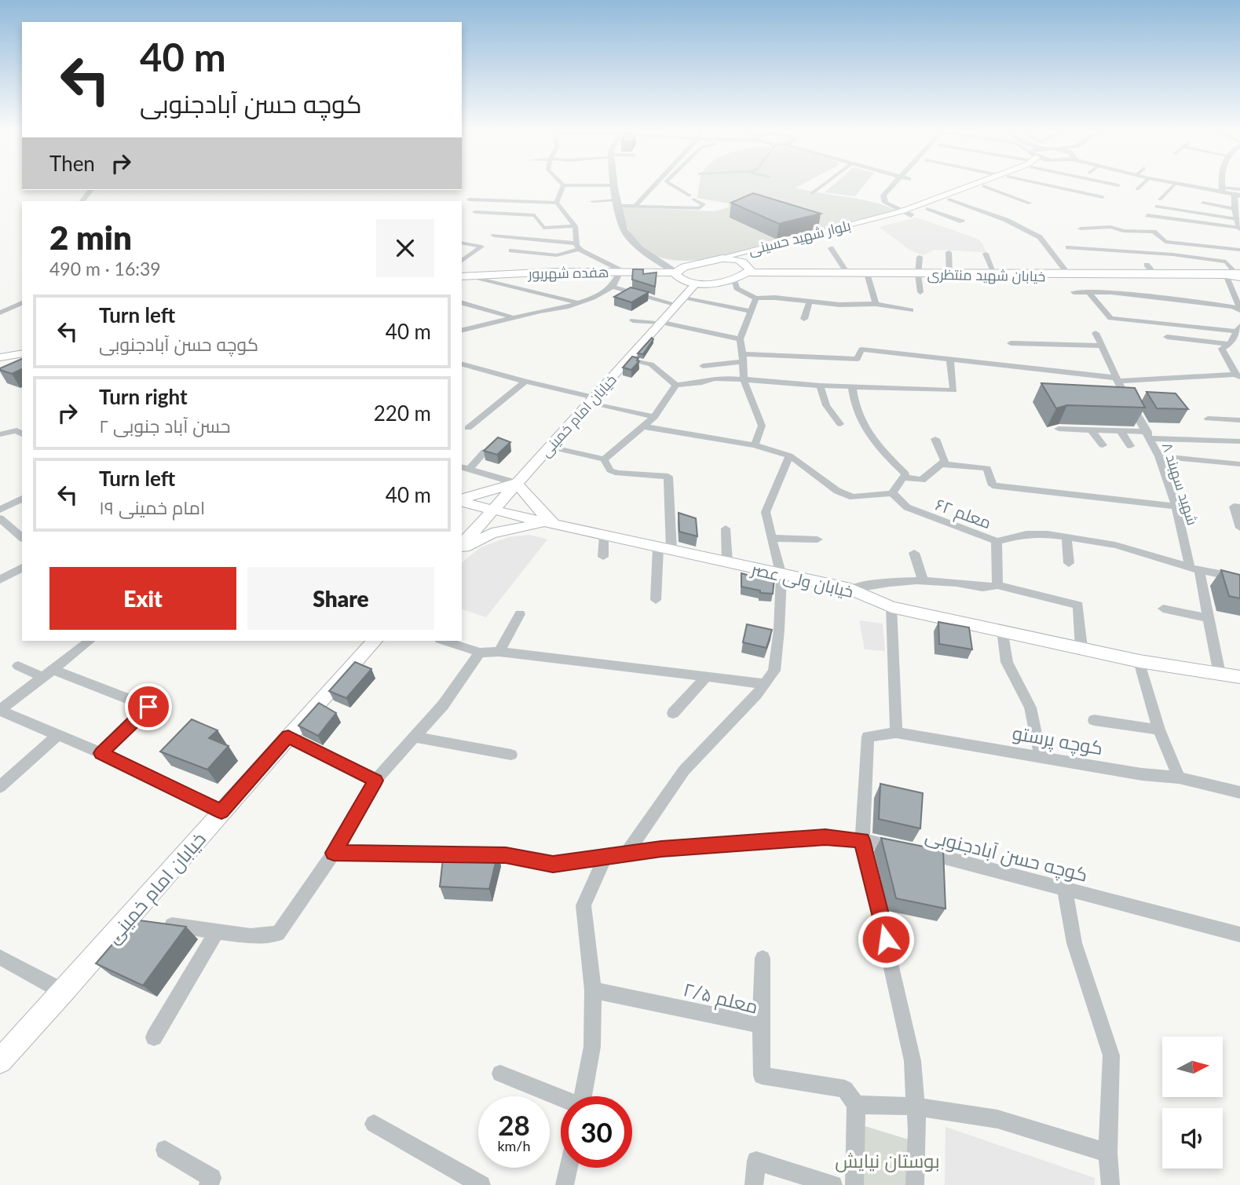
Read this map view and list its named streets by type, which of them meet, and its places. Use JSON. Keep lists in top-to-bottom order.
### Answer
{
  "streets": {
    "main road": [
      "بلوار شهید حسینی",
      "هفده شهریور",
      "خیابان شهید منتظری",
      "خیابان امام خمینی",
      "خیابان ولی عصر"
    ],
    "street": [
      "شهید سهبند ۸",
      "معلم ۶۲",
      "کوچه پرستو",
      "کوچه حسن آبادجنوبی",
      "معلم ۲/۵"
    ]
  },
  "crossings": [
    ["بلوار شهید حسینی", "خیابان شهید منتظری"],
    ["خیابان امام خمینی", "خیابان ولی عصر"],
    ["شهید سهبند ۸", "معلم ۶۲"],
    ["شهید سهبند ۸", "خیابان ولی عصر"],
    ["کوچه پرستو", "کوچه حسن آبادجنوبی"]
  ],
  "parks": ["بوستان نیایش"],
  "north": "right",
  "page": {
    "turn": ["40 m", "کوچه حسن آبادجنوبی"],
    "then": "Then",
    "heading": ["2 min", "490 m · 16:39"],
    "list": [
      {
        "name": "Turn left",
        "note": "کوچه حسن آبادجنوبی",
        "value": "40 m"
      },
      {
        "name": "Turn right",
        "note": "حسن آباد جنوبی ۲",
        "value": "220 m"
      },
      {
        "name": "Turn left",
        "note": "امام خمینی ۱۹",
        "value": "40 m"
      }
    ],
    "buttons": ["Exit", "Share"],
    "speed": "28 km/h",
    "limit": "30"
  }
}
